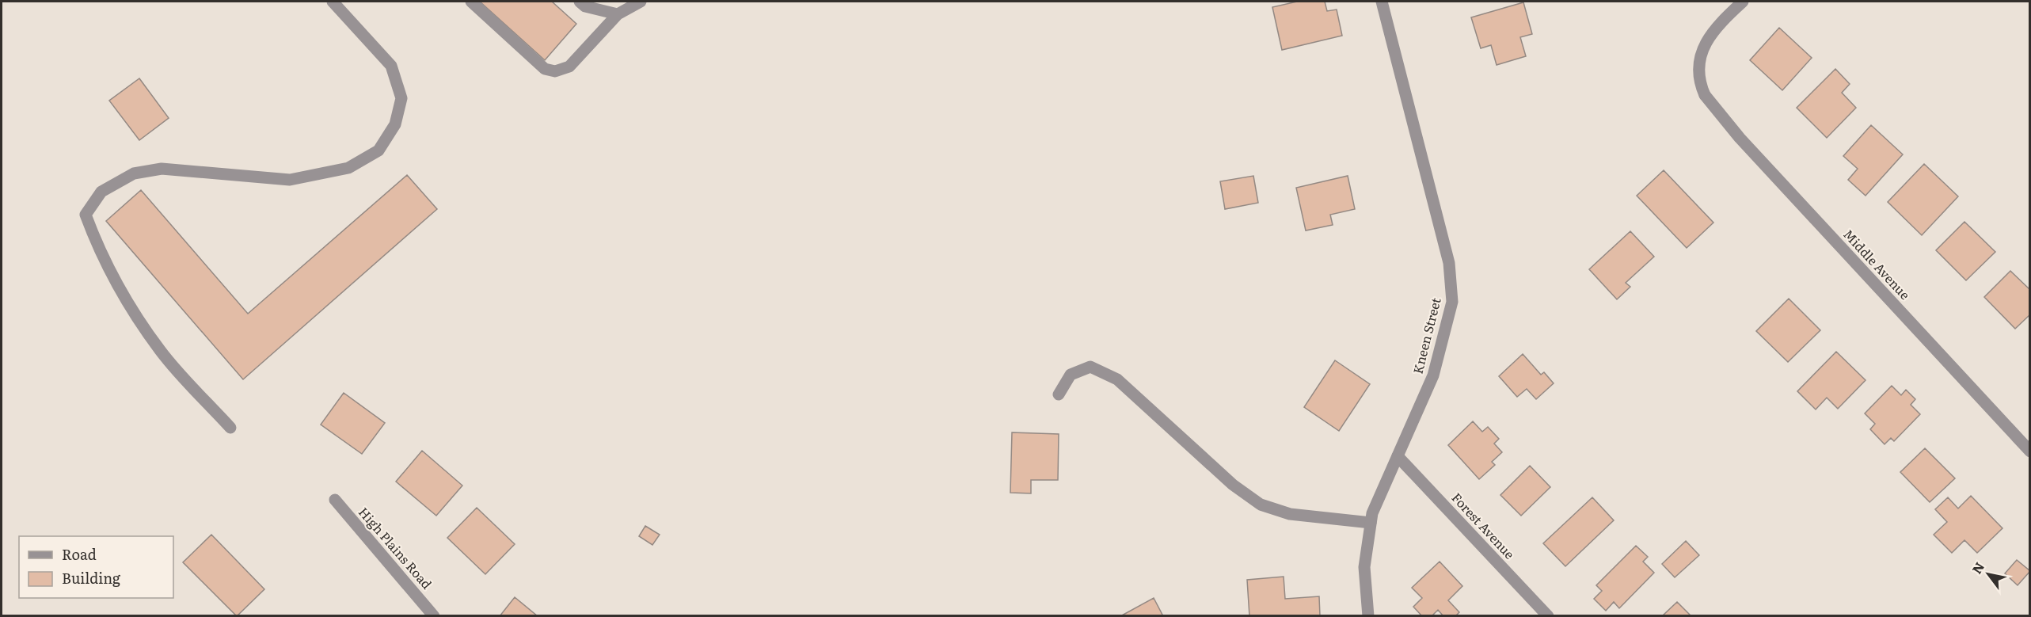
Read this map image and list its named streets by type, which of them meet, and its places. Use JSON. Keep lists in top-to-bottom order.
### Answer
{
  "streets": {
    "street": [
      "Middle Avenue",
      "Kneen Street",
      "Forest Avenue",
      "High Plains Road"
    ]
  },
  "crossings": [
    ["Kneen Street", "Forest Avenue"]
  ],
  "legend": ["Road", "Building"],
  "north": "top left"
}
